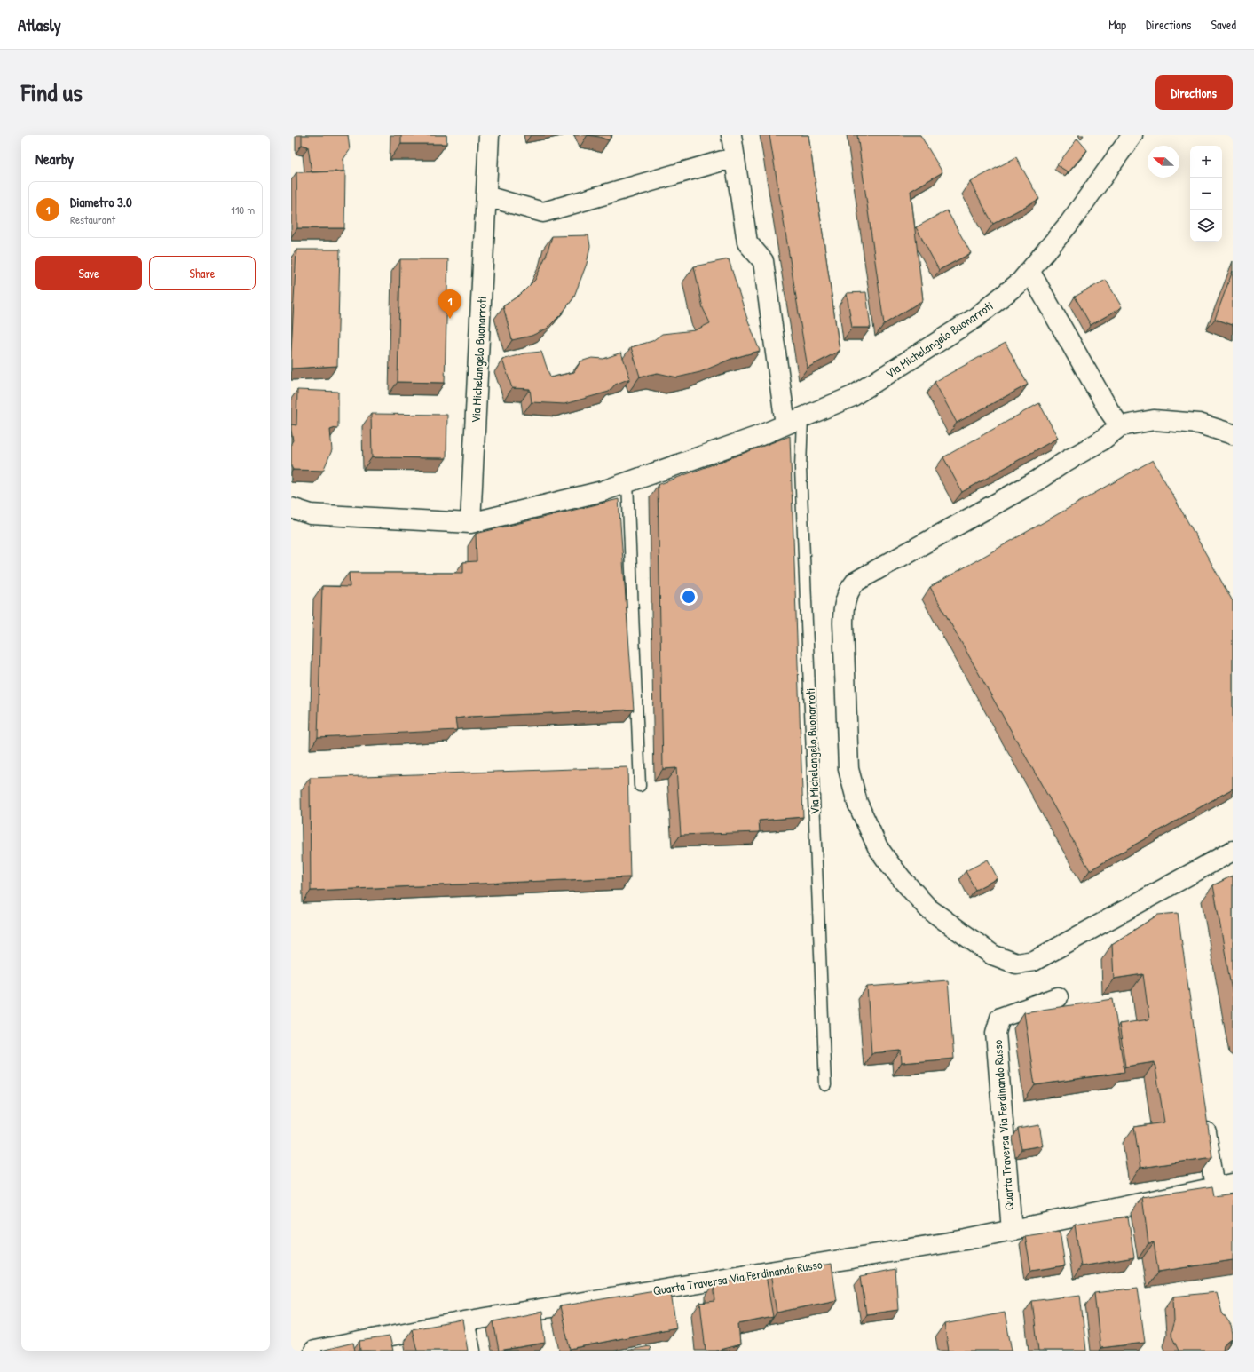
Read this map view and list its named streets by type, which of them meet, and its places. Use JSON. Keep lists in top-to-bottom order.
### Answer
{
  "streets": {
    "street": ["Via Michelangelo Buonarroti", "Quarta Traversa Via Ferdinando Russo"]
  },
  "north": "left",
  "page": {
    "header": "Atlasly",
    "nav": ["Map", "Directions", "Saved"],
    "title": "Find us",
    "buttons": [
      "Directions",
      ["Save", "Share"]
    ],
    "heading": "Nearby",
    "map_buttons": ["+", "−"],
    "list": [
      {
        "mark": "1",
        "name": "Diametro 3.0",
        "note": "Restaurant",
        "value": "110 m"
      }
    ],
    "pins": "1"
  }
}
